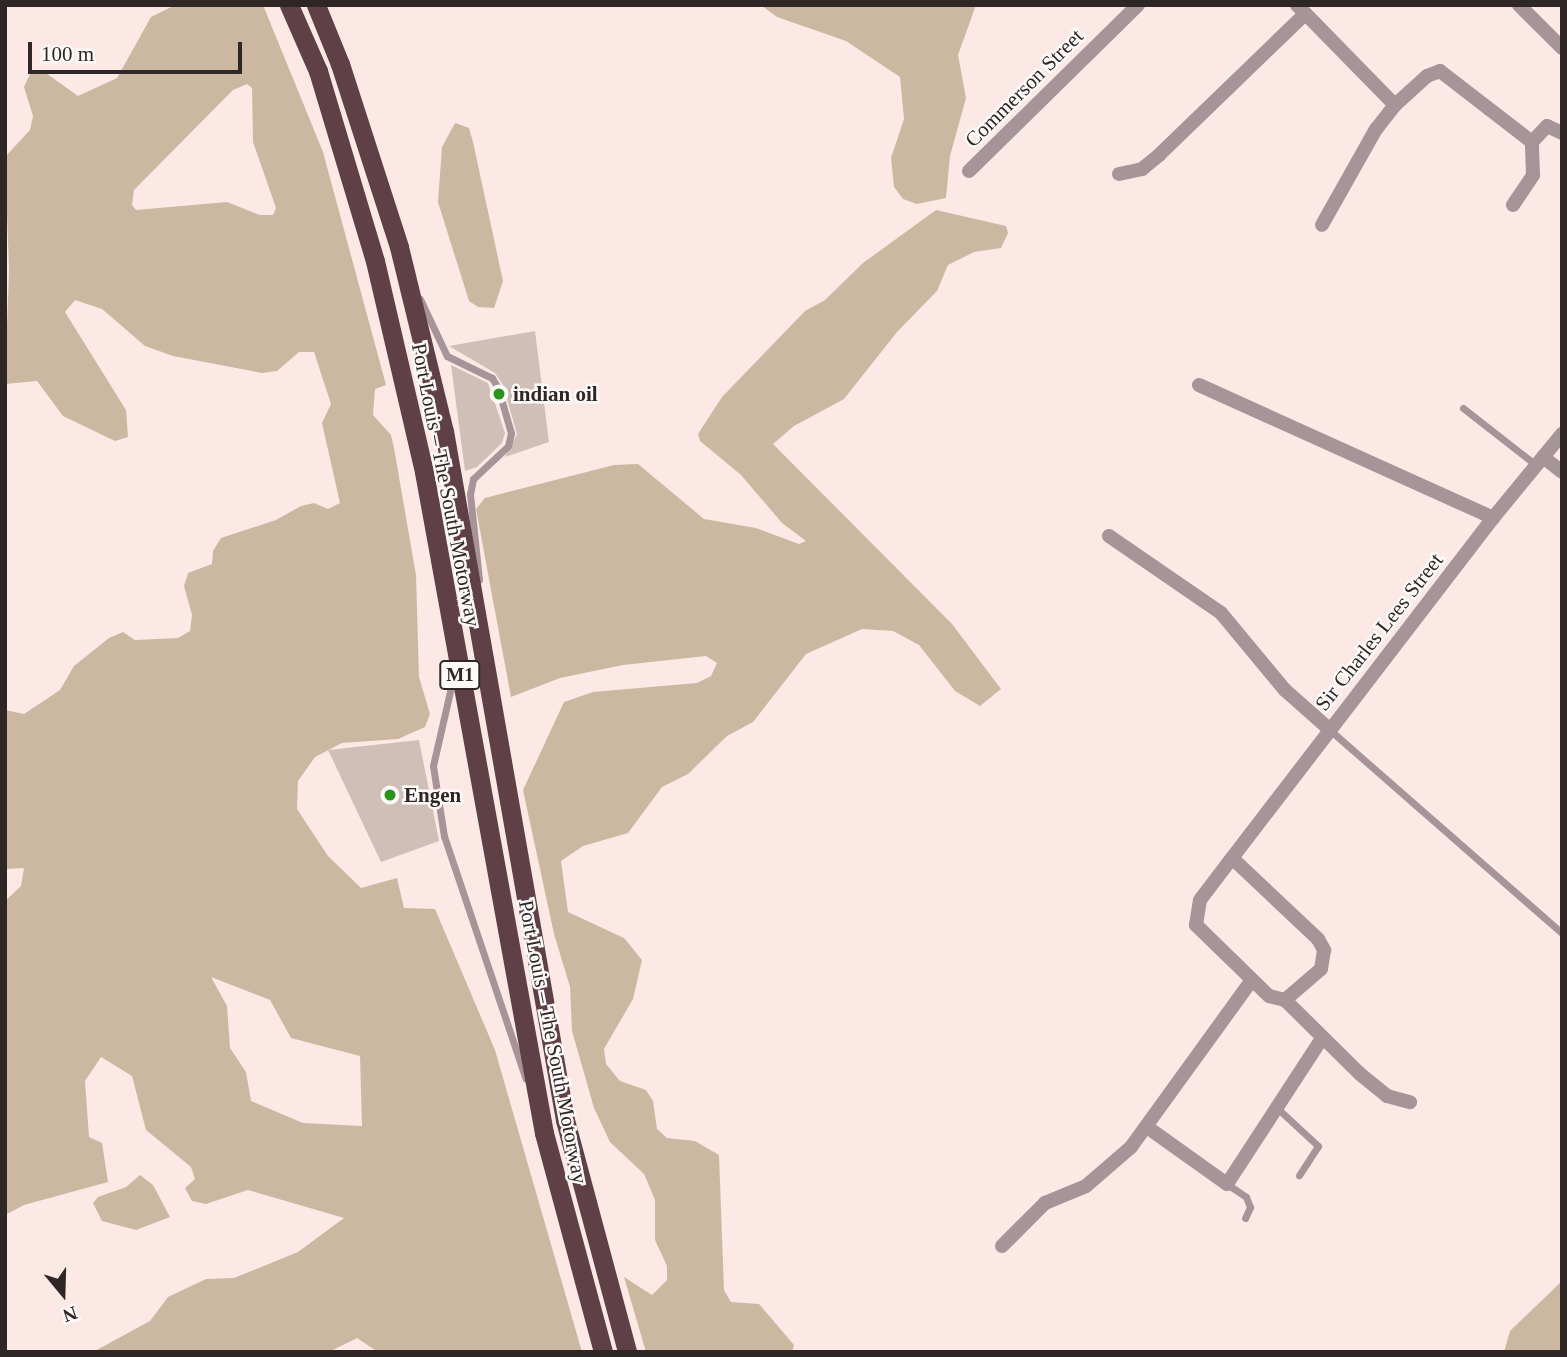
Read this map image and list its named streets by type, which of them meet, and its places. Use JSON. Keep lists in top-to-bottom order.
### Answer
{
  "streets": {
    "highway": ["Port Louis – The South Motorway", "M1"],
    "street": ["Commerson Street", "Sir Charles Lees Street"]
  },
  "places": ["indian oil", "Engen"],
  "scale_bar": "100 m",
  "north": "bottom"
}
